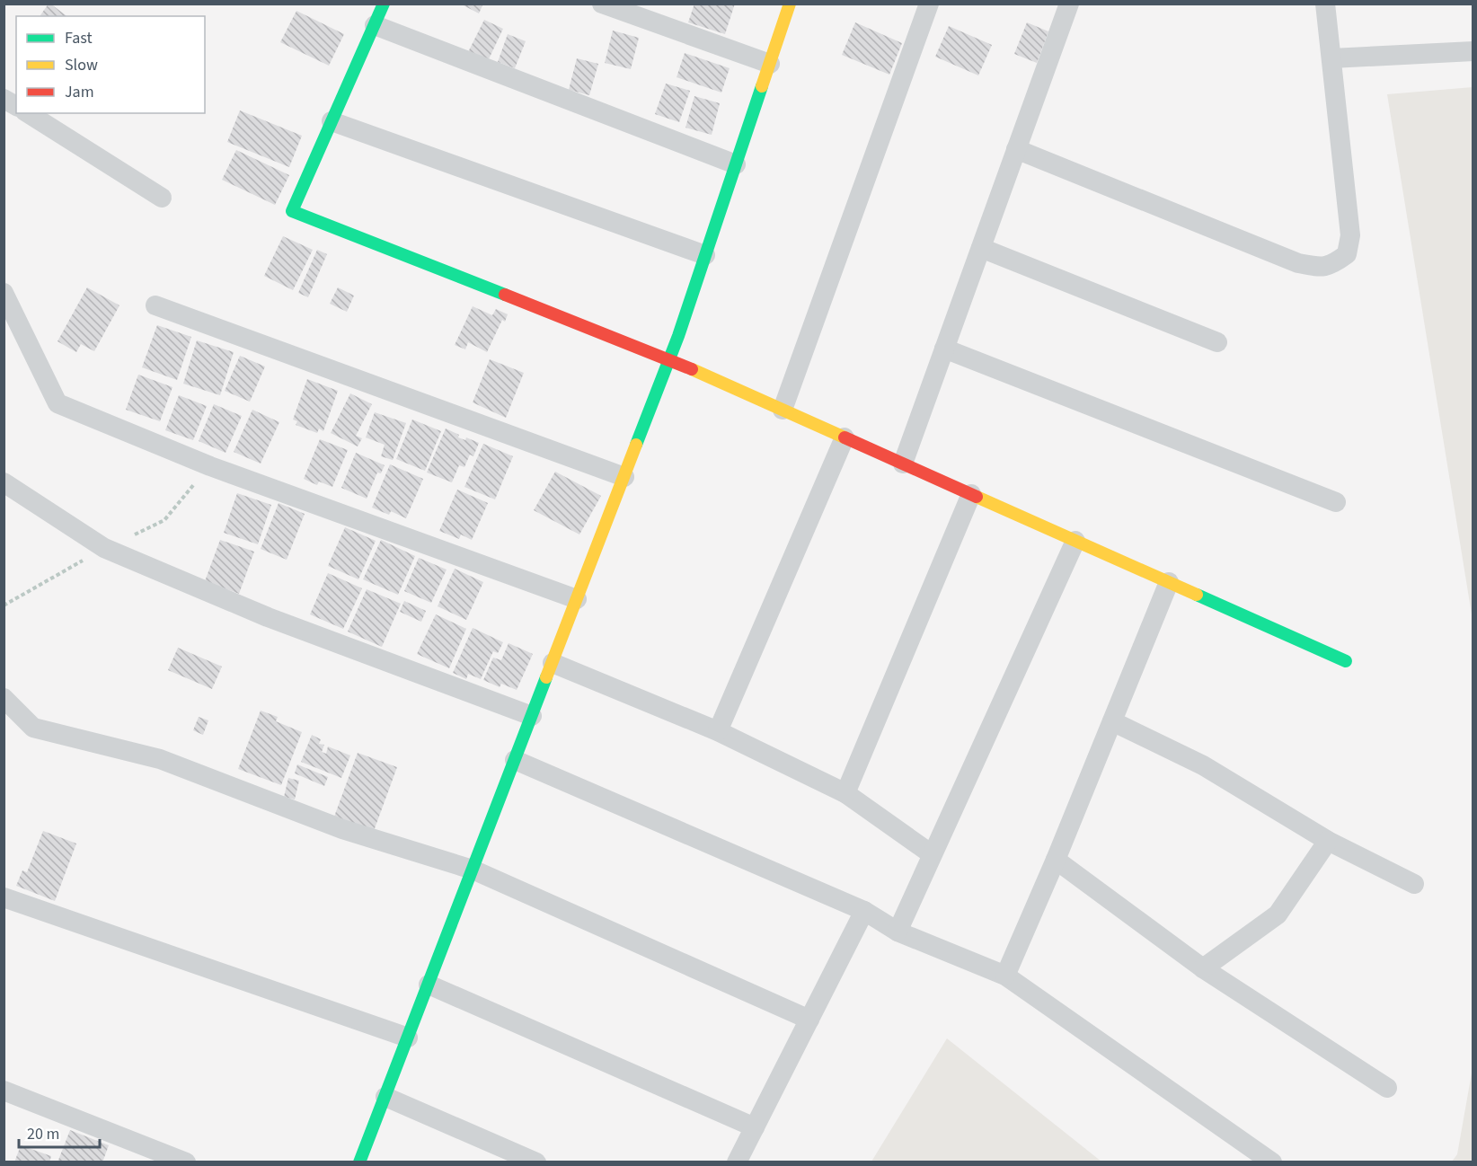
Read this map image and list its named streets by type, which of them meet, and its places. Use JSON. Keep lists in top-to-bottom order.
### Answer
{
  "legend": ["Fast", "Slow", "Jam"],
  "scale_bar": "20 m"
}
